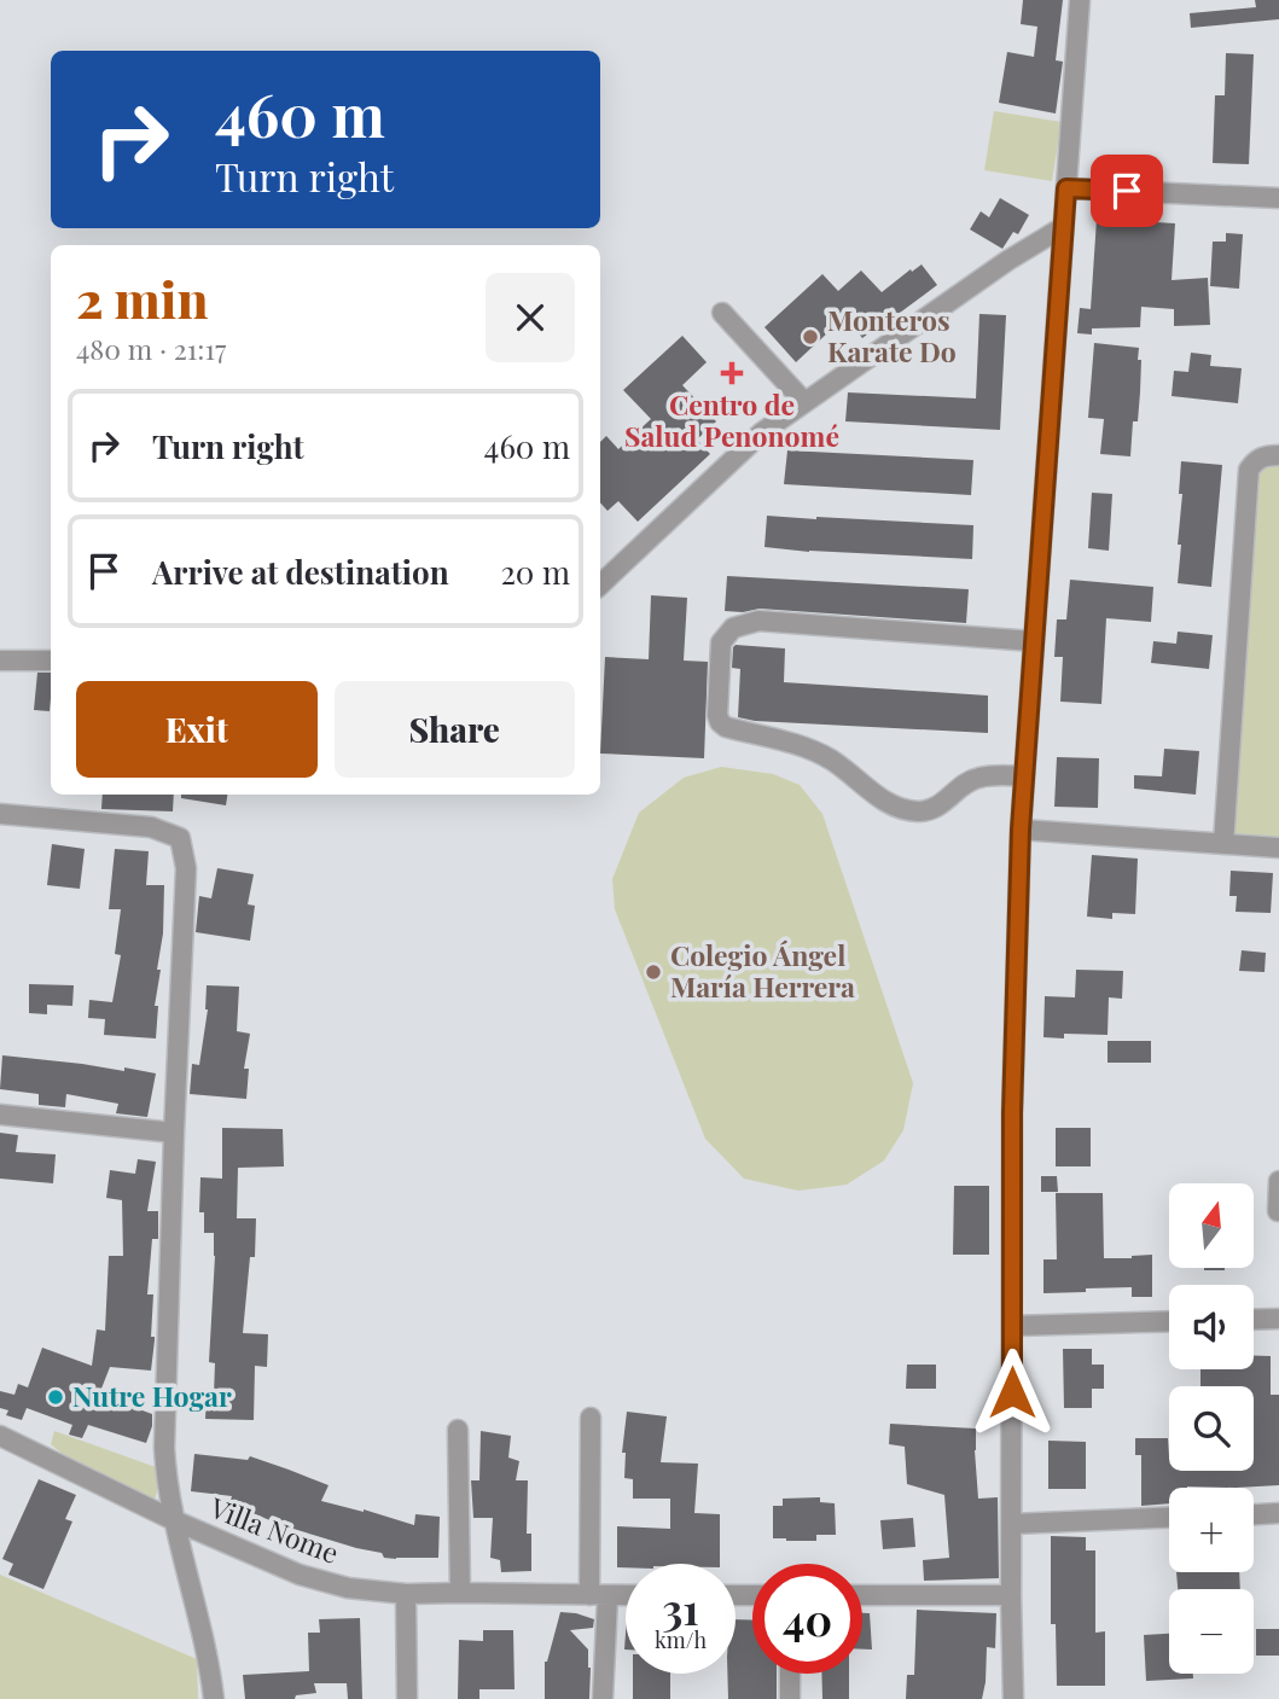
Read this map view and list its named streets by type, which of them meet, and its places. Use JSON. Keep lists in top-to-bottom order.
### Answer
{
  "streets": {
    "street": ["Villa Nome"]
  },
  "places": {
    "other": ["Monteros Karate Do", "Colegio Ángel María Herrera", "Nutre Hogar"],
    "health": ["Centro de Salud Penonomé"]
  },
  "north": "top",
  "page": {
    "turn": ["460 m", "Turn right"],
    "heading": ["2 min", "480 m · 21:17"],
    "list": [
      {
        "name": "Turn right",
        "value": "460 m"
      },
      {
        "name": "Arrive at destination",
        "value": "20 m"
      }
    ],
    "buttons": ["Exit", "Share"],
    "map_buttons": ["+", "−"],
    "speed": "31 km/h",
    "limit": "40"
  }
}
